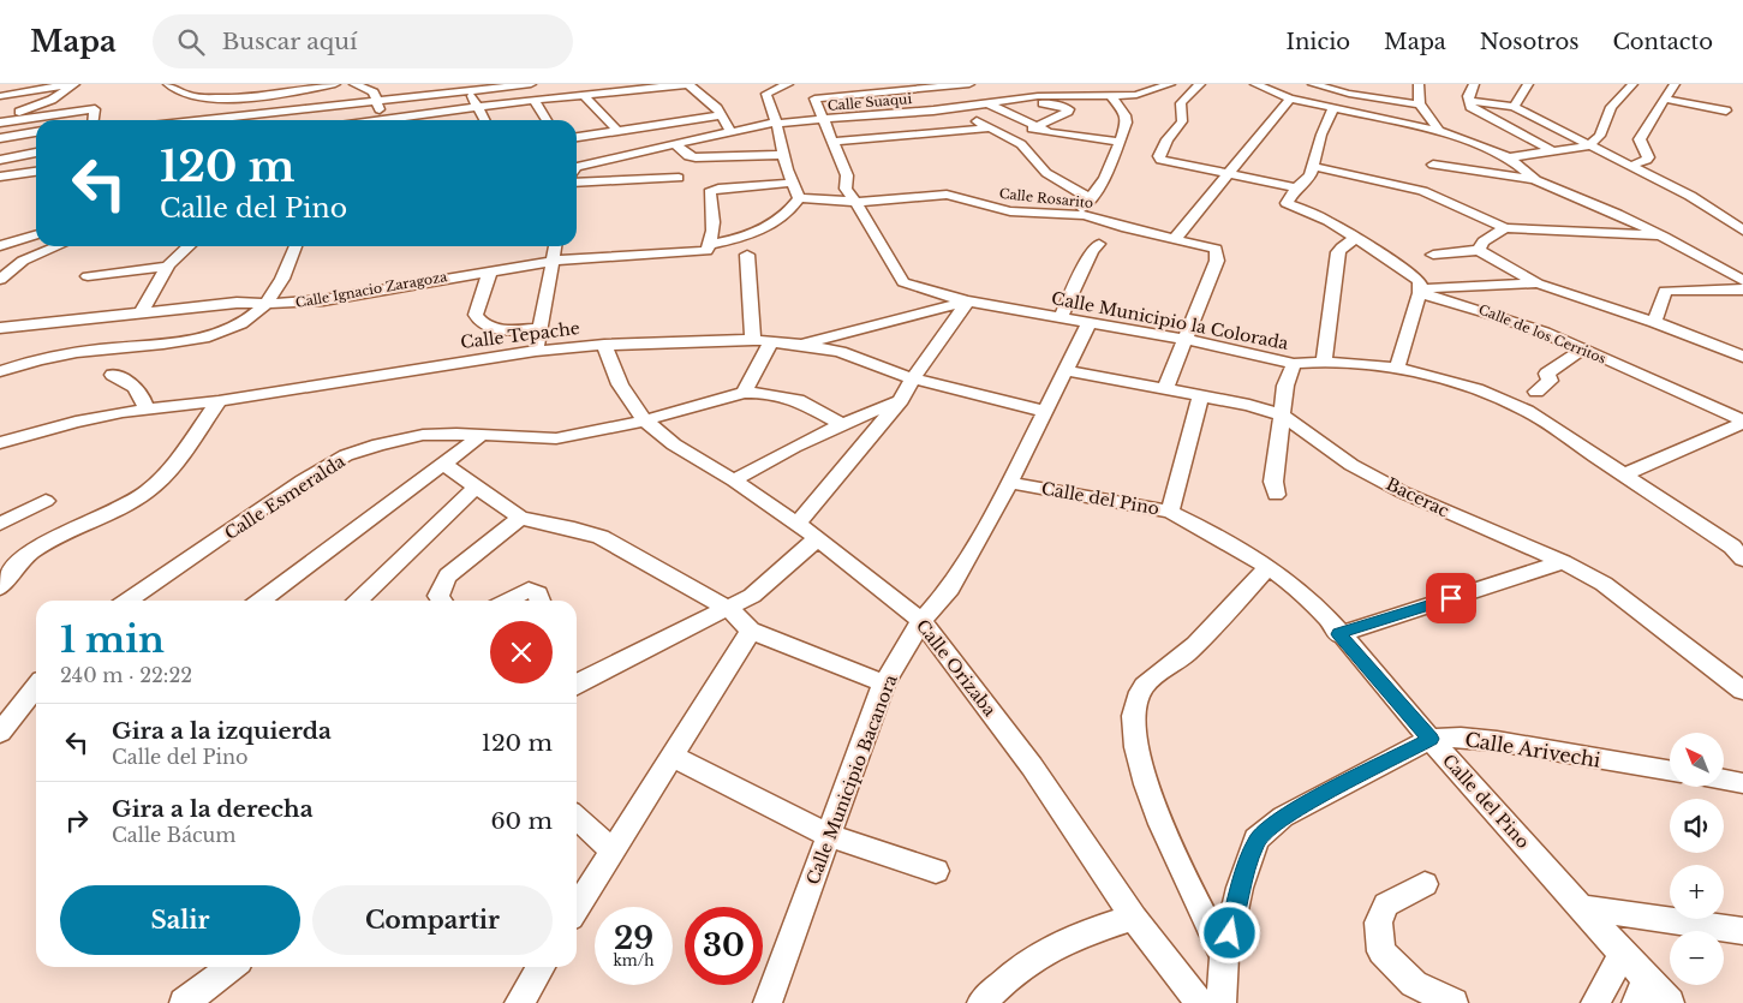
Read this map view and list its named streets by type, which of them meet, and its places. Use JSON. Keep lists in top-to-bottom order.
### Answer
{
  "streets": {
    "street": [
      "Calle Suaqui",
      "Calle Rosarito",
      "Calle Ignacio Zaragoza",
      "Calle Municipio la Colorada",
      "Calle de los Cerritos",
      "Calle Tepache",
      "Calle Esmeralda",
      "Bacerac",
      "Calle del Pino",
      "Calle Orizaba",
      "Calle Arivechi",
      "Calle Municipio Bacanora"
    ]
  },
  "crossings": [
    ["Calle Suaqui", "Calle Municipio la Colorada"],
    ["Calle Rosarito", "Calle Ignacio Zaragoza"],
    ["Calle Rosarito", "Calle Municipio la Colorada"],
    ["Calle Municipio la Colorada", "Calle Tepache"],
    ["Calle Tepache", "Calle Orizaba"],
    ["Calle Tepache", "Calle Municipio Bacanora"],
    ["Calle Esmeralda", "Calle Orizaba"],
    ["Bacerac", "Calle Municipio Bacanora"],
    ["Calle del Pino", "Calle Arivechi"],
    ["Calle del Pino", "Calle Municipio Bacanora"],
    ["Calle Orizaba", "Calle Municipio Bacanora"]
  ],
  "north": "top left",
  "page": {
    "header": "Mapa",
    "search": "Buscar aquí",
    "nav": [
      "Inicio",
      "Mapa",
      "Nosotros",
      "Contacto"
    ],
    "turn": ["120 m", "Calle del Pino"],
    "heading": ["1 min", "240 m · 22:22"],
    "list": [
      {
        "name": "Gira a la izquierda",
        "note": "Calle del Pino",
        "value": "120 m"
      },
      {
        "name": "Gira a la derecha",
        "note": "Calle Bácum",
        "value": "60 m"
      }
    ],
    "map_buttons": ["+", "−"],
    "buttons": ["Salir", "Compartir"],
    "speed": "29 km/h",
    "limit": "30"
  }
}
